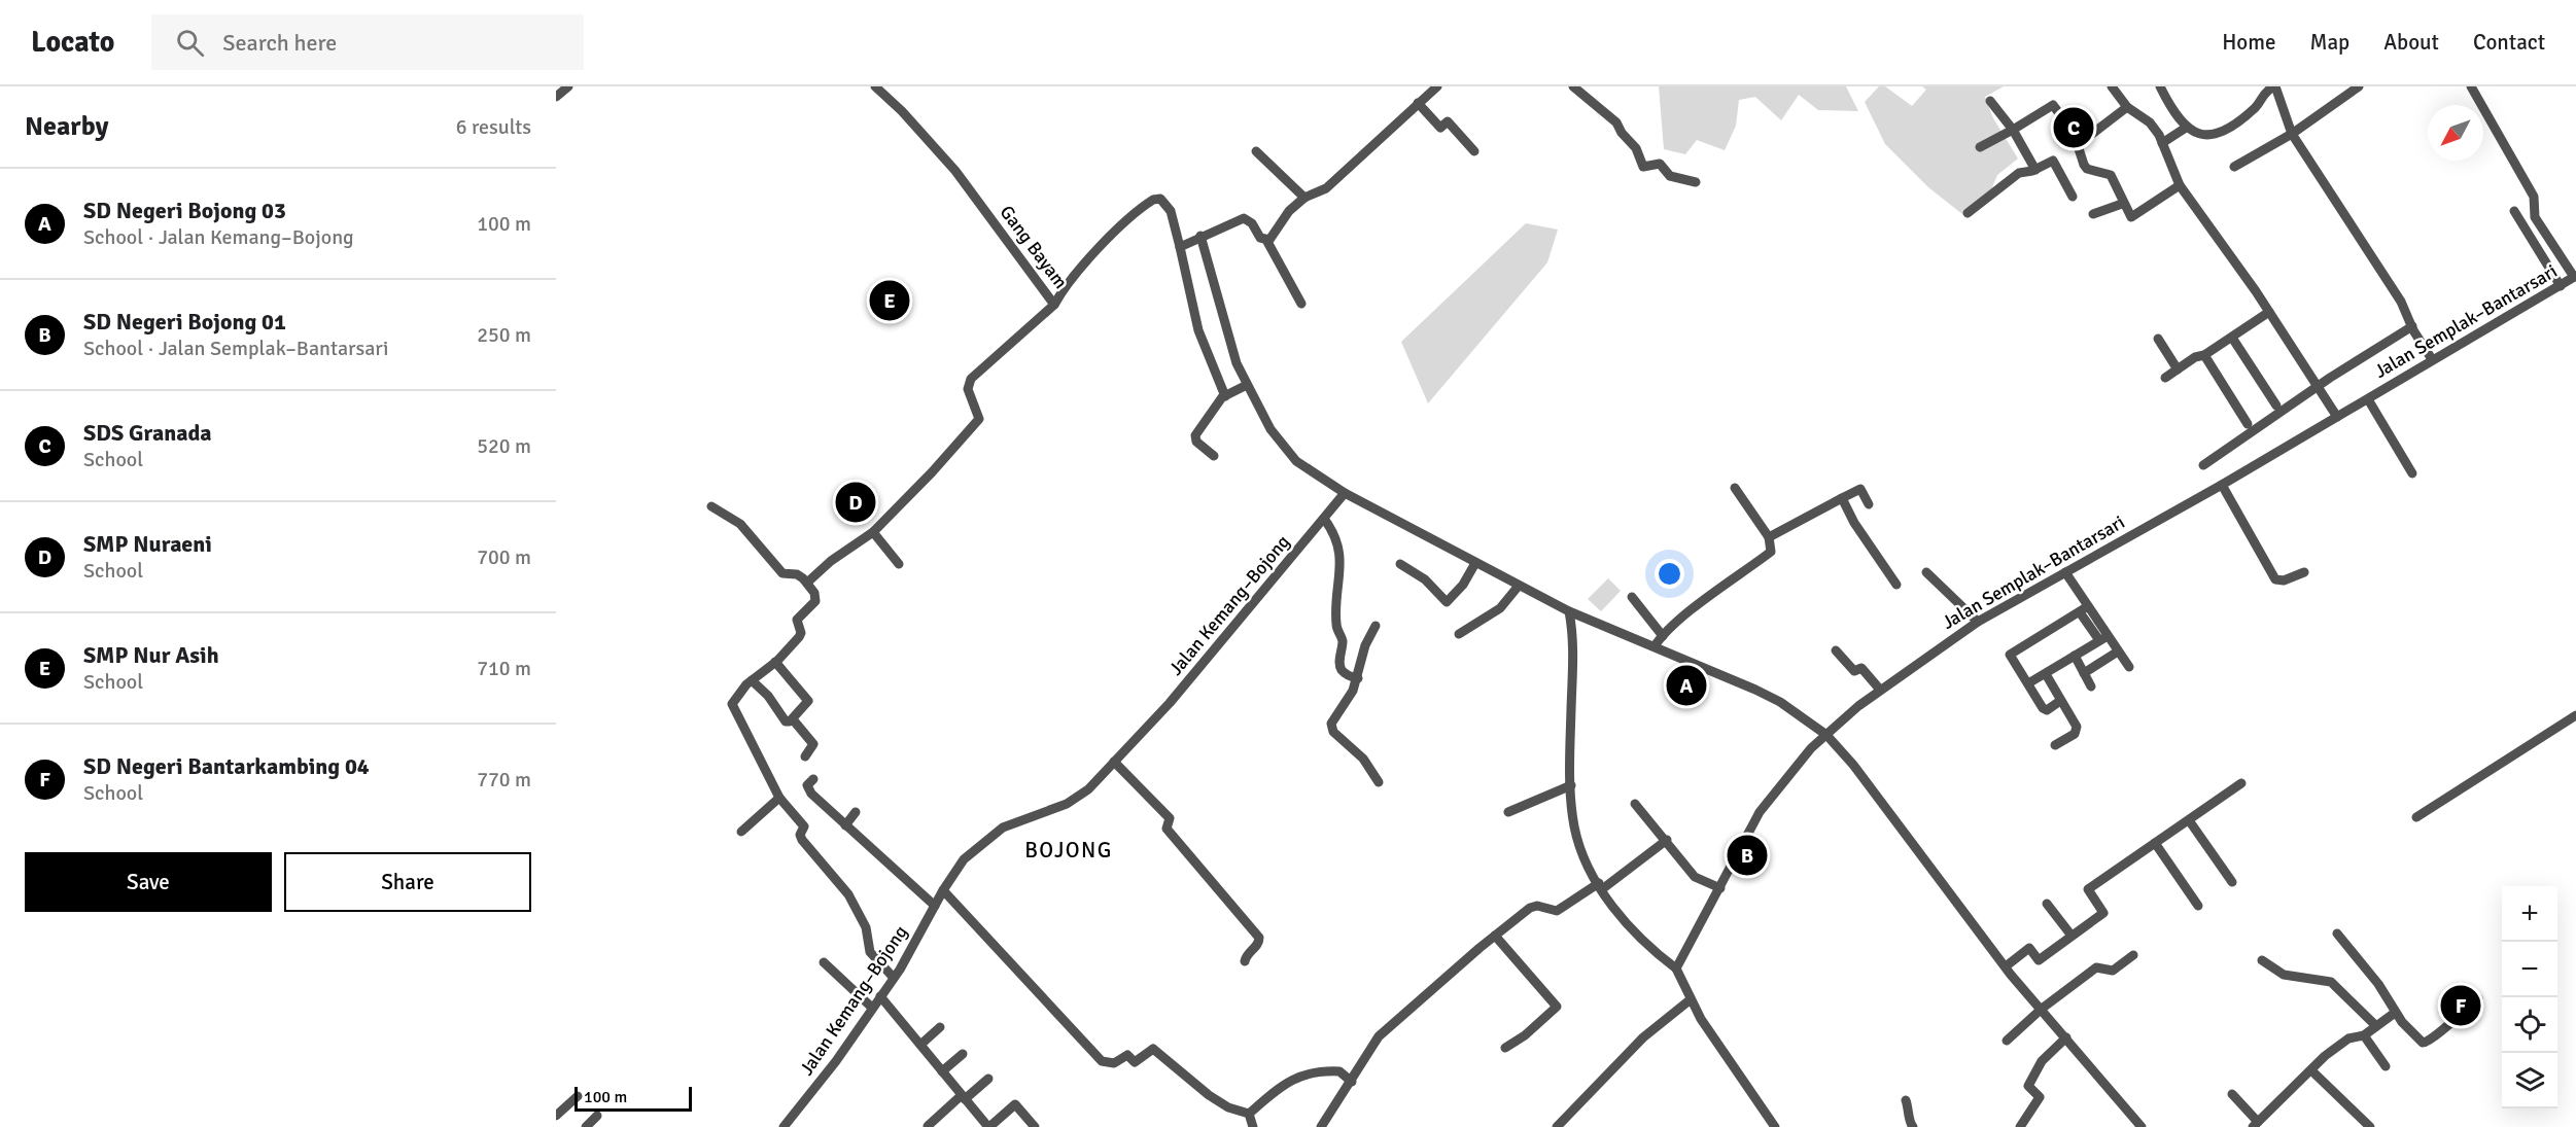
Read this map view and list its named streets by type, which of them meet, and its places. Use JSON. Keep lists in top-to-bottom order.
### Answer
{
  "streets": {
    "street": ["Gang Bayam", "Jalan Semplak–Bantarsari", "Jalan Kemang–Bojong"]
  },
  "districts": ["BOJONG"],
  "scale_bar": "100 m",
  "north": "bottom left",
  "page": {
    "header": "Locato",
    "search": "Search here",
    "nav": [
      "Home",
      "Map",
      "About",
      "Contact"
    ],
    "heading": ["Nearby", "6 results"],
    "pins": [
      "C",
      "E",
      "D",
      "A",
      "B",
      "F"
    ],
    "list": [
      {
        "mark": "A",
        "name": "SD Negeri Bojong 03",
        "note": "School · Jalan Kemang–Bojong",
        "value": "100 m"
      },
      {
        "mark": "B",
        "name": "SD Negeri Bojong 01",
        "note": "School · Jalan Semplak–Bantarsari",
        "value": "250 m"
      },
      {
        "mark": "C",
        "name": "SDS Granada",
        "note": "School",
        "value": "520 m"
      },
      {
        "mark": "D",
        "name": "SMP Nuraeni",
        "note": "School",
        "value": "700 m"
      },
      {
        "mark": "E",
        "name": "SMP Nur Asih",
        "note": "School",
        "value": "710 m"
      },
      {
        "mark": "F",
        "name": "SD Negeri Bantarkambing 04",
        "note": "School",
        "value": "770 m"
      }
    ],
    "buttons": ["Save", "Share"],
    "map_buttons": ["+", "−"],
    "scale": "100 m"
  }
}
